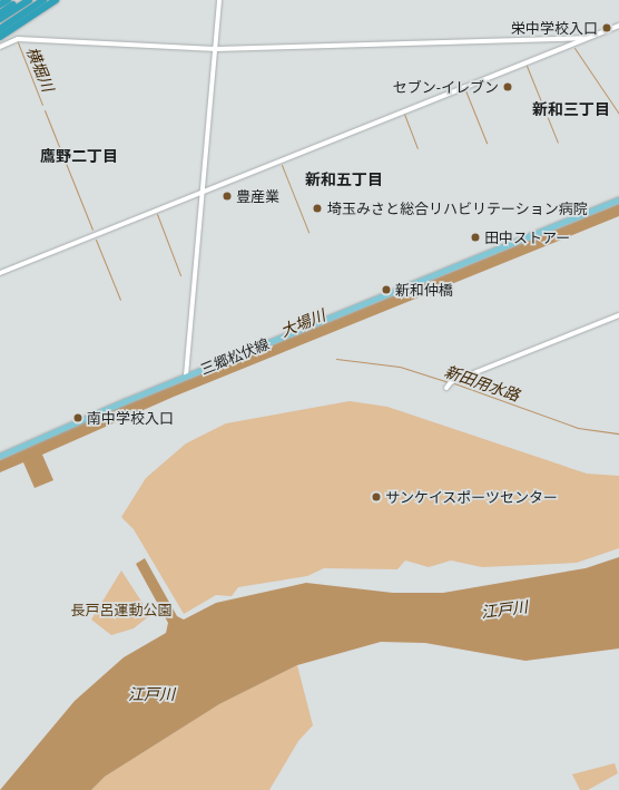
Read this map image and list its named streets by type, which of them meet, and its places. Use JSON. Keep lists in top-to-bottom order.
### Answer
{
  "streets": {
    "main road": ["三郷松伏線"]
  },
  "districts": ["新和三丁目", "鷹野二丁目", "新和五丁目"],
  "water": [
    "横堀川",
    "大場川",
    "新田用水路",
    "江戸川"
  ],
  "parks": ["長戸呂運動公園"],
  "places": [
    "栄中学校入口",
    "セブン-イレブン",
    "豊産業",
    "埼玉みさと総合リハビリテーション病院",
    "田中ストアー",
    "新和仲橋",
    "南中学校入口",
    "サンケイスポーツセンター"
  ]
}
